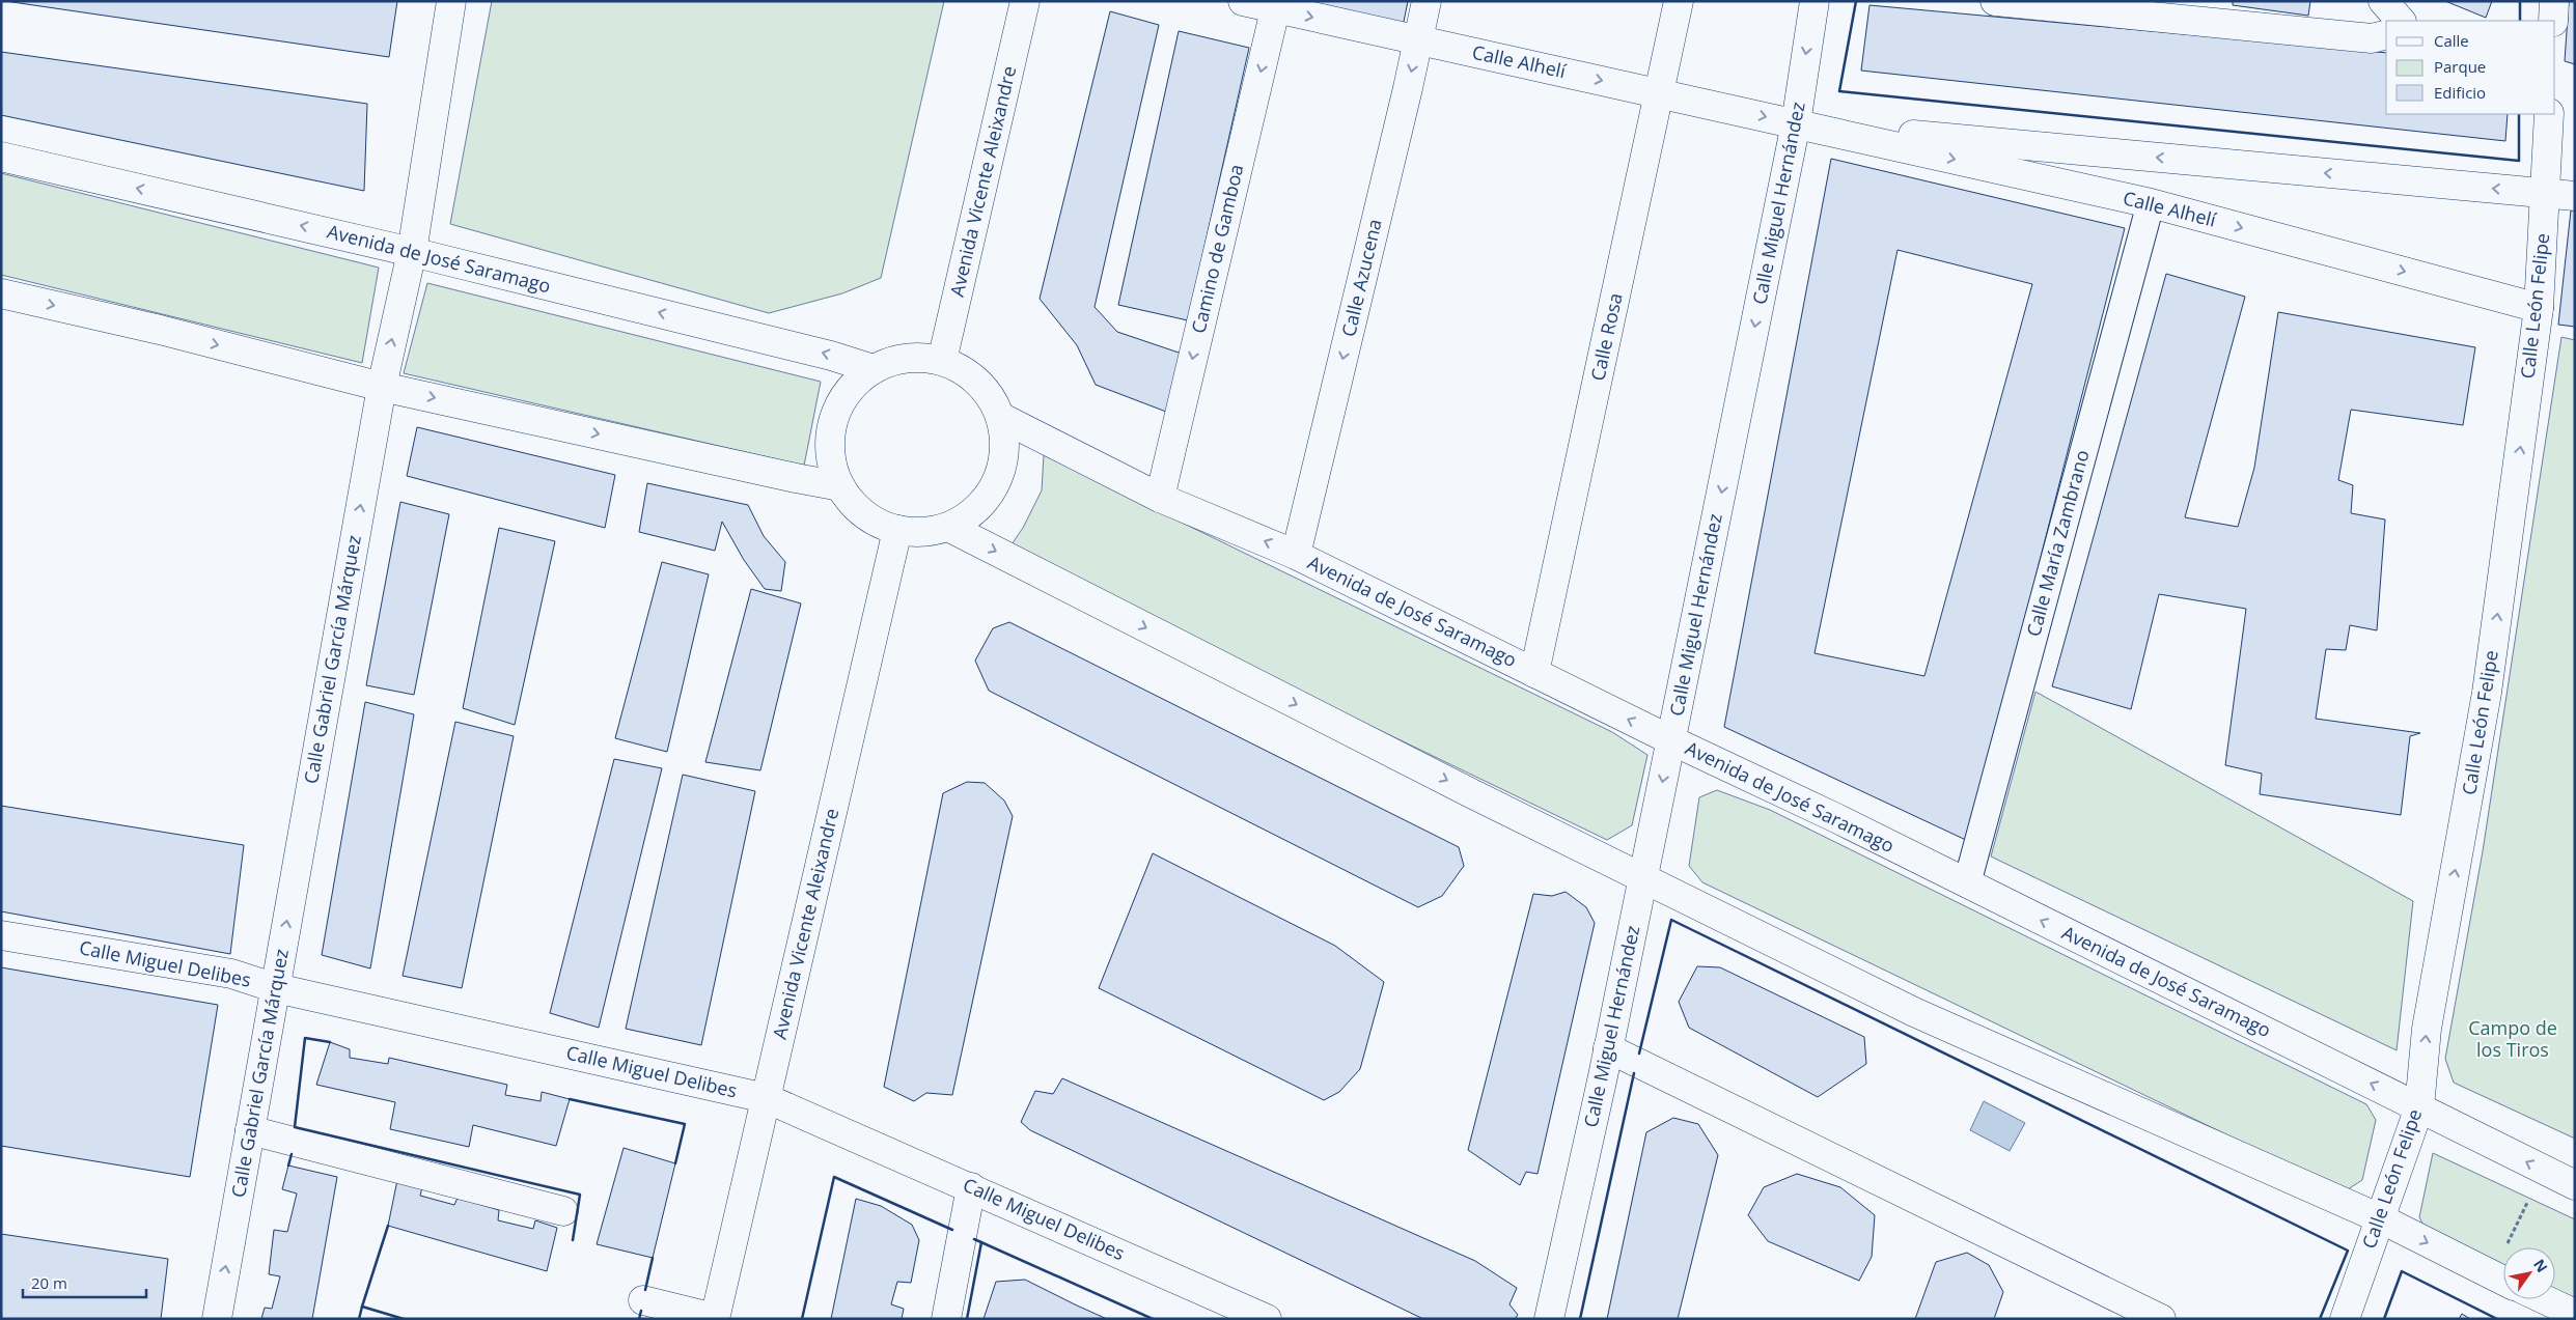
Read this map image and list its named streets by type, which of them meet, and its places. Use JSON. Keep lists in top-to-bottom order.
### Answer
{
  "streets": {
    "street": [
      "Calle Alhelí",
      "Avenida Vicente Aleixandre",
      "Calle Miguel Hernández",
      "Camino de Gamboa",
      "Avenida de José Saramago",
      "Calle Azucena",
      "Calle León Felipe",
      "Calle Rosa",
      "Calle María Zambrano",
      "Calle Gabriel García Márquez",
      "Calle Miguel Delibes"
    ]
  },
  "crossings": [
    ["Calle Alhelí", "Calle Miguel Hernández"],
    ["Calle Alhelí", "Camino de Gamboa"],
    ["Calle Alhelí", "Calle Azucena"],
    ["Calle Alhelí", "Calle León Felipe"],
    ["Calle Alhelí", "Calle Rosa"],
    ["Calle Alhelí", "Calle María Zambrano"],
    ["Avenida Vicente Aleixandre", "Avenida de José Saramago"],
    ["Avenida Vicente Aleixandre", "Calle Miguel Delibes"],
    ["Calle Miguel Hernández", "Avenida de José Saramago"],
    ["Camino de Gamboa", "Avenida de José Saramago"],
    ["Avenida de José Saramago", "Calle Azucena"],
    ["Avenida de José Saramago", "Calle León Felipe"],
    ["Avenida de José Saramago", "Calle Rosa"],
    ["Avenida de José Saramago", "Calle María Zambrano"],
    ["Avenida de José Saramago", "Calle Gabriel García Márquez"],
    ["Calle Gabriel García Márquez", "Calle Miguel Delibes"]
  ],
  "one_way": [
    "Calle Miguel Hernández",
    "Camino de Gamboa",
    "Calle Azucena",
    "Calle León Felipe",
    "Calle Gabriel García Márquez"
  ],
  "parks": ["Campo de los Tiros"],
  "legend": ["Calle", "Parque", "Edificio"],
  "scale_bar": "20 m",
  "north": "top right"
}
